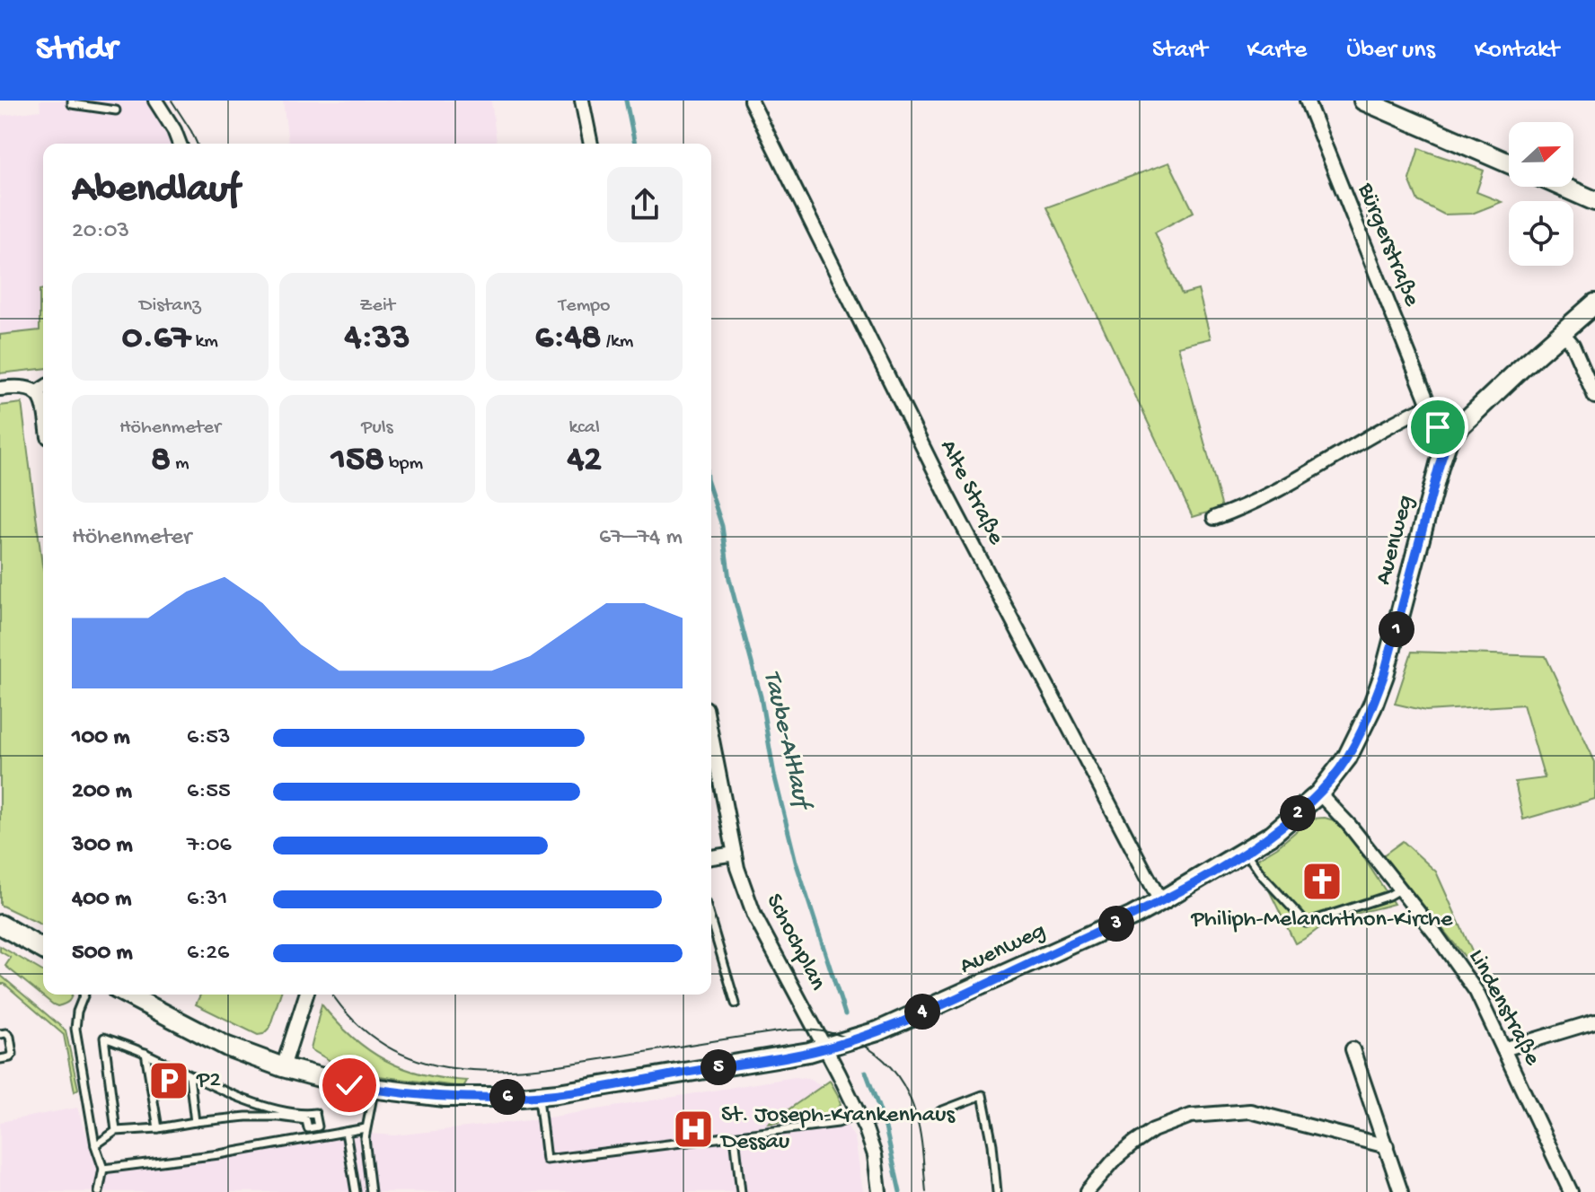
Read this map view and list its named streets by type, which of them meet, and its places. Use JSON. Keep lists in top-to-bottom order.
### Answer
{
  "streets": {
    "main road": ["Auenweg"],
    "street": [
      "Bürgerstraße",
      "Alte Straße",
      "Schochplan",
      "Lindenstraße"
    ]
  },
  "crossings": [
    ["Bürgerstraße", "Auenweg"],
    ["Alte Straße", "Auenweg"],
    ["Auenweg", "Schochplan"],
    ["Auenweg", "Lindenstraße"]
  ],
  "water": ["Taube-Altlauf"],
  "places": {
    "church": ["Philiph-Melanchthon-Kirche"],
    "parking": ["P2"],
    "hospital": ["St. Joseph-Krankenhaus Dessau"]
  },
  "north": "right",
  "page": {
    "header": "Stridr",
    "nav": [
      "Start",
      "Karte",
      "Über uns",
      "Kontakt"
    ],
    "heading": ["Abendlauf", "20:03"],
    "stats": [
      ["Distanz", "0.67 km"],
      ["Zeit", "4:33"],
      ["Tempo", "6:48 /km"],
      ["Höhenmeter", "8 m"],
      ["Puls", "158 bpm"],
      ["kcal", "42"]
    ],
    "chart": ["Höhenmeter", "67–74 m"],
    "pins": [
      "1",
      "2",
      "3",
      "4",
      "5",
      "6"
    ],
    "list": [
      {
        "name": "100 m",
        "note": "6:53"
      },
      {
        "name": "200 m",
        "note": "6:55"
      },
      {
        "name": "300 m",
        "note": "7:06"
      },
      {
        "name": "400 m",
        "note": "6:31"
      },
      {
        "name": "500 m",
        "note": "6:26"
      }
    ]
  }
}
